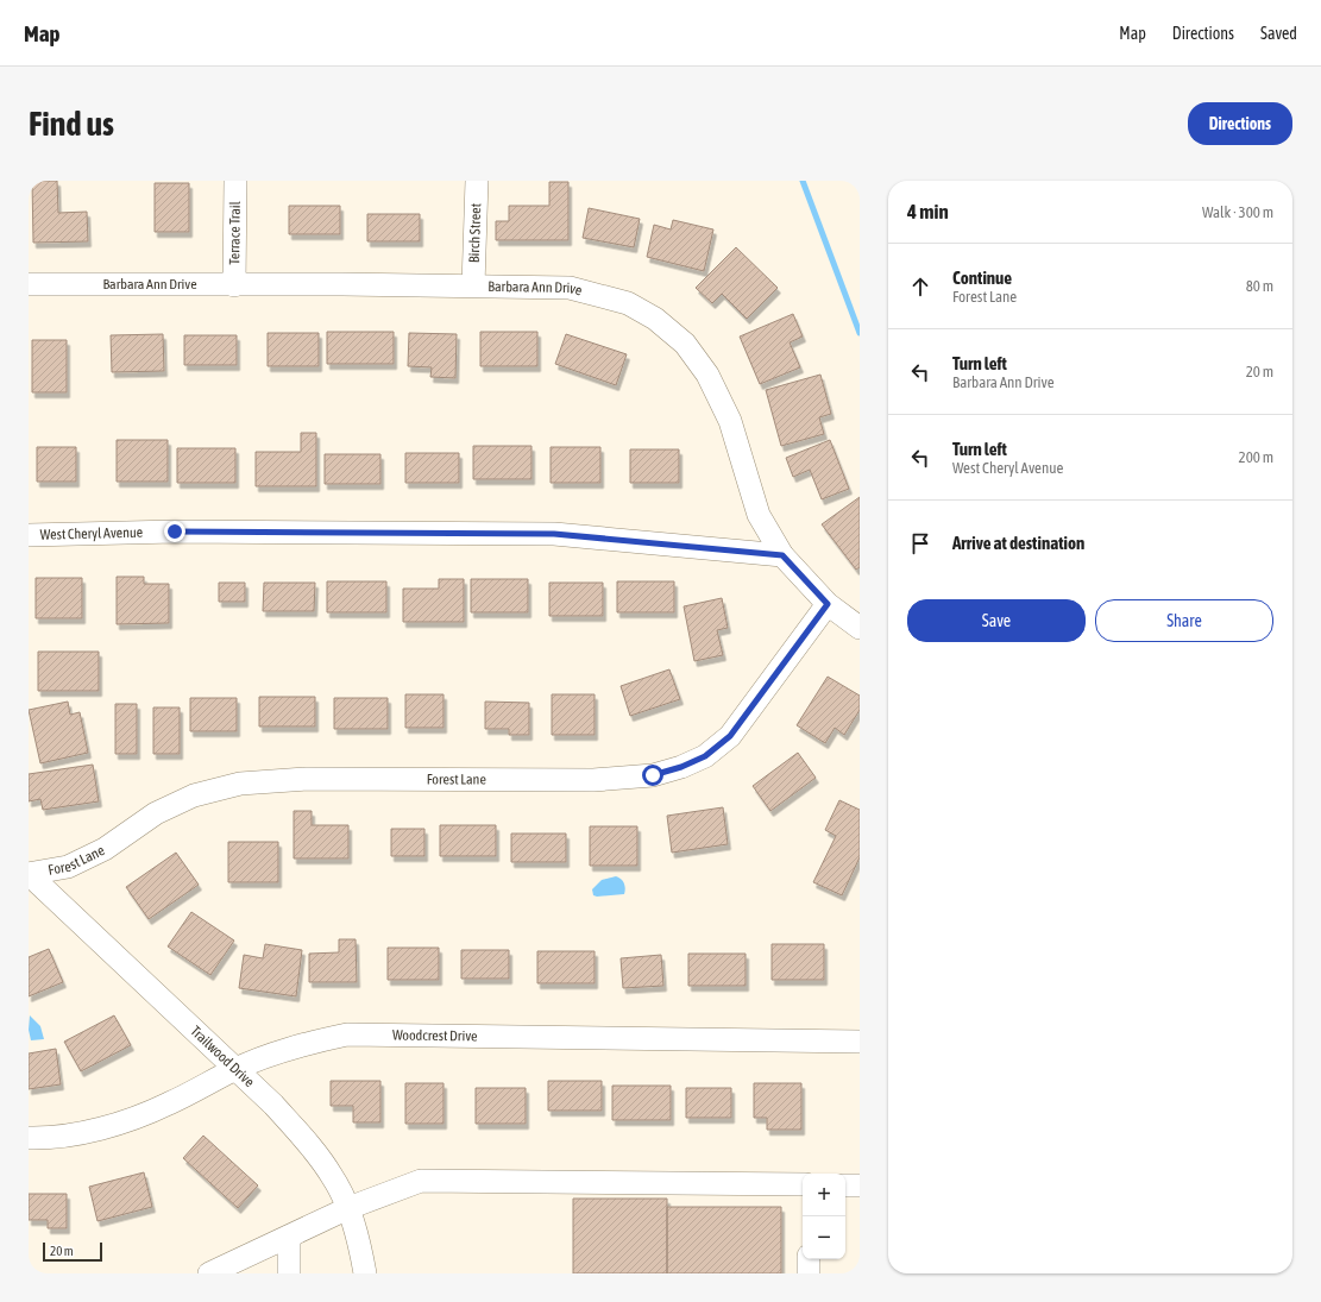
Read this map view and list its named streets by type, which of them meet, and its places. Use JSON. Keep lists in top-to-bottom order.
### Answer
{
  "streets": {
    "street": [
      "Terrace Trail",
      "Birch Street",
      "Barbara Ann Drive",
      "West Cheryl Avenue",
      "Forest Lane",
      "Woodcrest Drive",
      "Trailwood Drive"
    ]
  },
  "crossings": [
    ["Terrace Trail", "Barbara Ann Drive"],
    ["Birch Street", "Barbara Ann Drive"],
    ["Barbara Ann Drive", "West Cheryl Avenue"],
    ["Barbara Ann Drive", "Forest Lane"],
    ["Forest Lane", "Trailwood Drive"],
    ["Woodcrest Drive", "Trailwood Drive"]
  ],
  "scale_bar": "20 m",
  "page": {
    "header": "Map",
    "nav": ["Map", "Directions", "Saved"],
    "buttons": [
      "Directions",
      ["Save", "Share"]
    ],
    "title": "Find us",
    "heading": ["4 min", "Walk · 300 m"],
    "list": [
      ["Continue", "Forest Lane", "80 m"],
      ["Turn left", "Barbara Ann Drive", "20 m"],
      ["Turn left", "West Cheryl Avenue", "200 m"],
      "Arrive at destination"
    ],
    "map_buttons": ["+", "−"],
    "scale": "20 m"
  }
}
